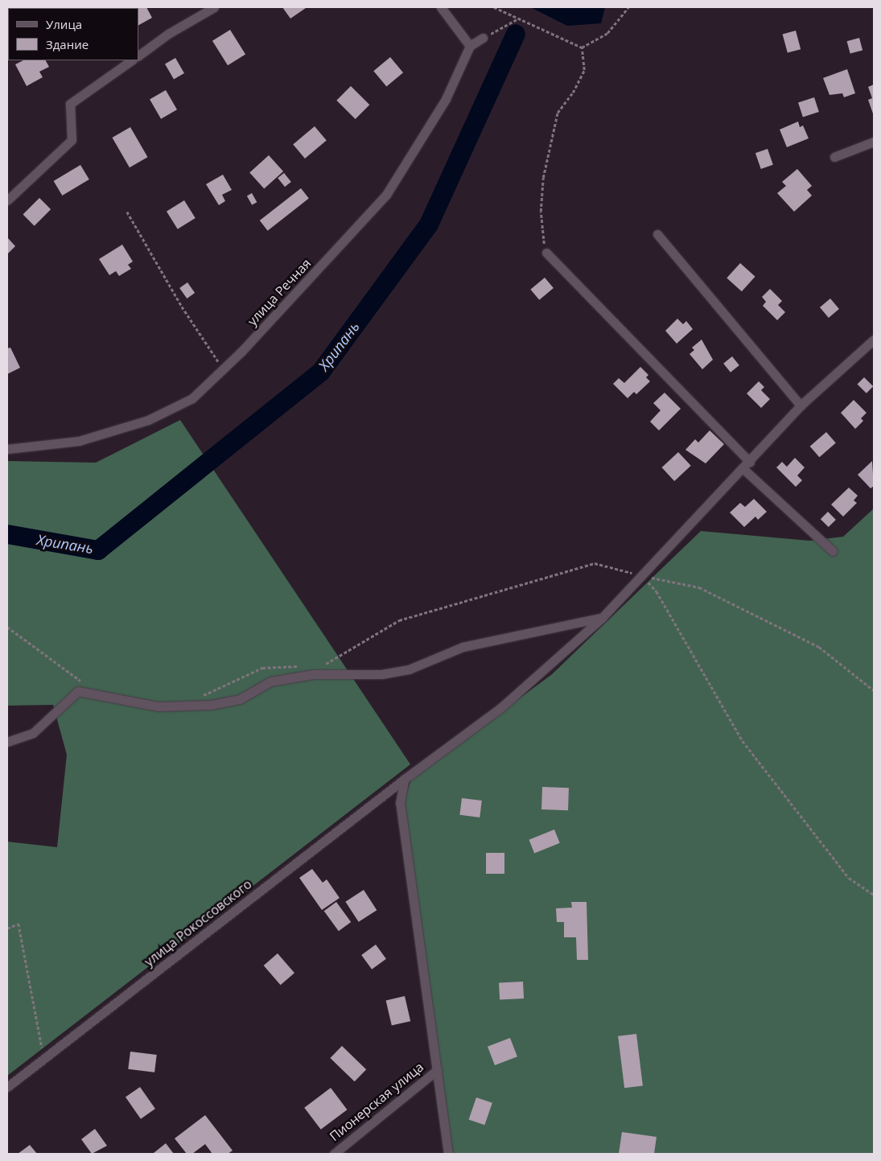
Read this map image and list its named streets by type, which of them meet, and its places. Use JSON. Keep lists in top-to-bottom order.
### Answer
{
  "streets": {
    "street": ["улица Речная", "улица Рокоссовского", "Пионерская улица"]
  },
  "water": ["Хрипань"],
  "legend": ["Улица", "Здание"]
}
